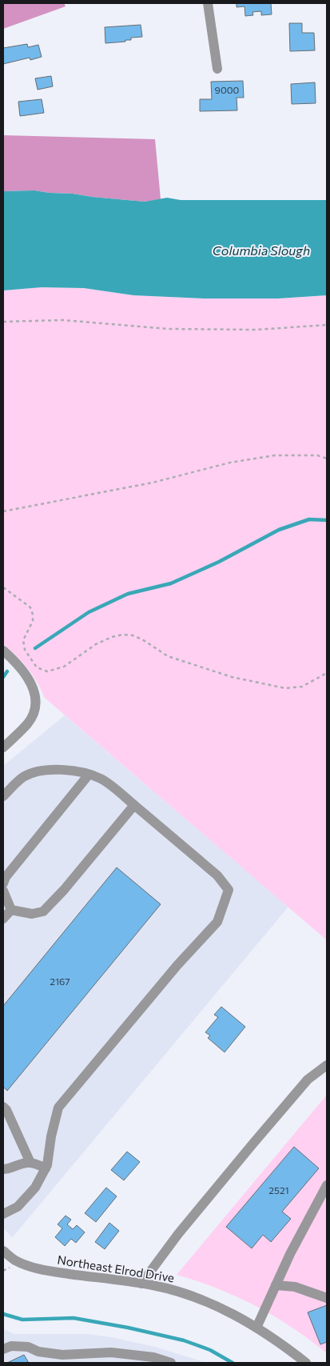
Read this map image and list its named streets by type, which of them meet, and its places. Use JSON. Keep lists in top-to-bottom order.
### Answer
{
  "streets": {
    "street": ["Northeast Elrod Drive"]
  },
  "water": ["Columbia Slough"],
  "house_numbers": ["9000", "2167", "2521"]
}
